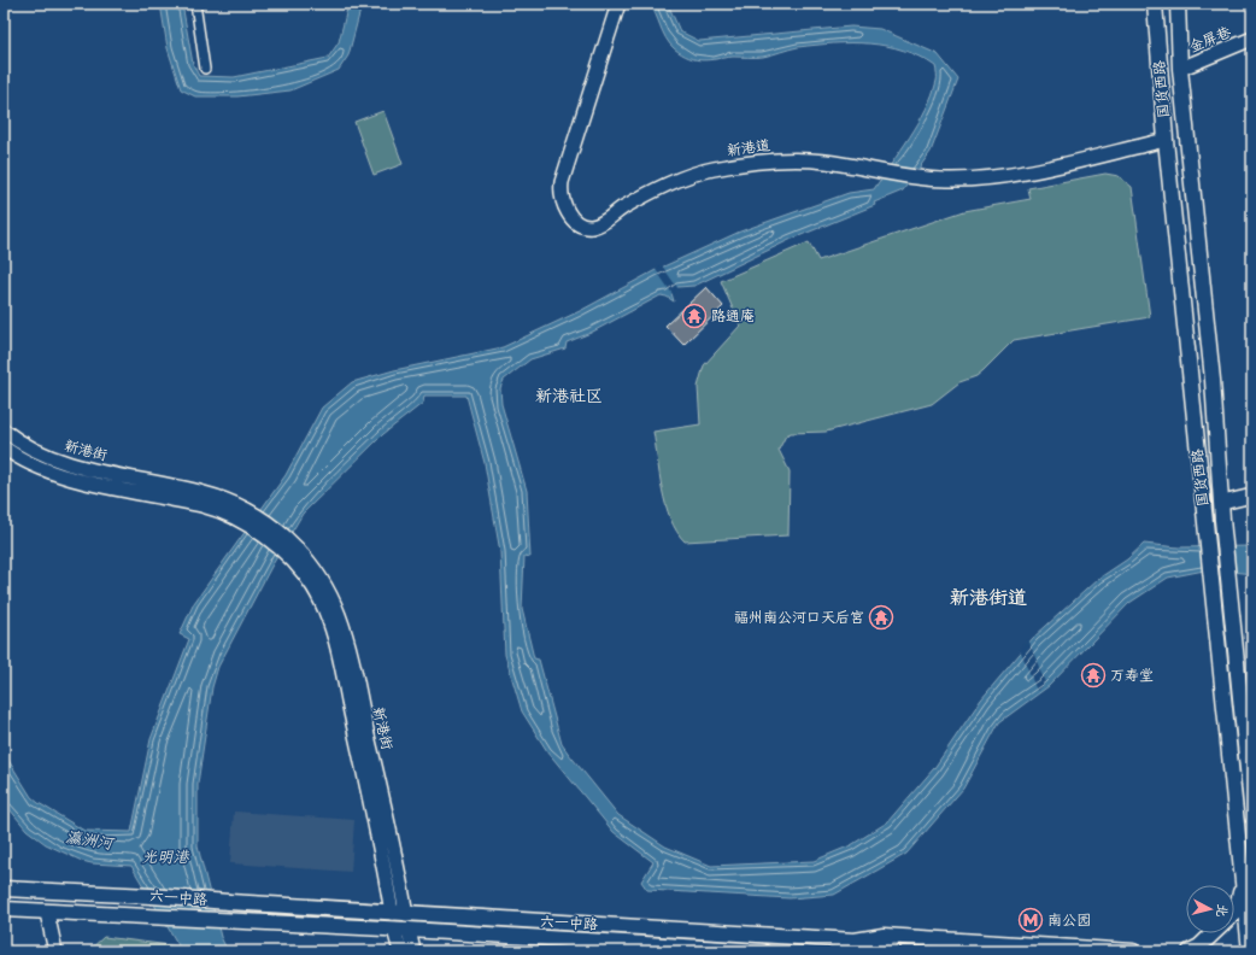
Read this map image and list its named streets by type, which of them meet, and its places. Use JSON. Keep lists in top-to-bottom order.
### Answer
{
  "streets": {
    "main road": ["国货西路", "六一中路"],
    "street": ["金屏巷", "新港道", "新港街"]
  },
  "crossings": [
    ["金屏巷", "国货西路"],
    ["国货西路", "新港道"],
    ["新港街", "六一中路"]
  ],
  "districts": ["新港社区", "新港街道"],
  "water": ["瀛洲河", "光明港"],
  "places": {
    "temple": ["路通庵", "福州南公河口天后宫", "万寿堂"],
    "metro station": ["南公园"]
  },
  "north": "right"
}
